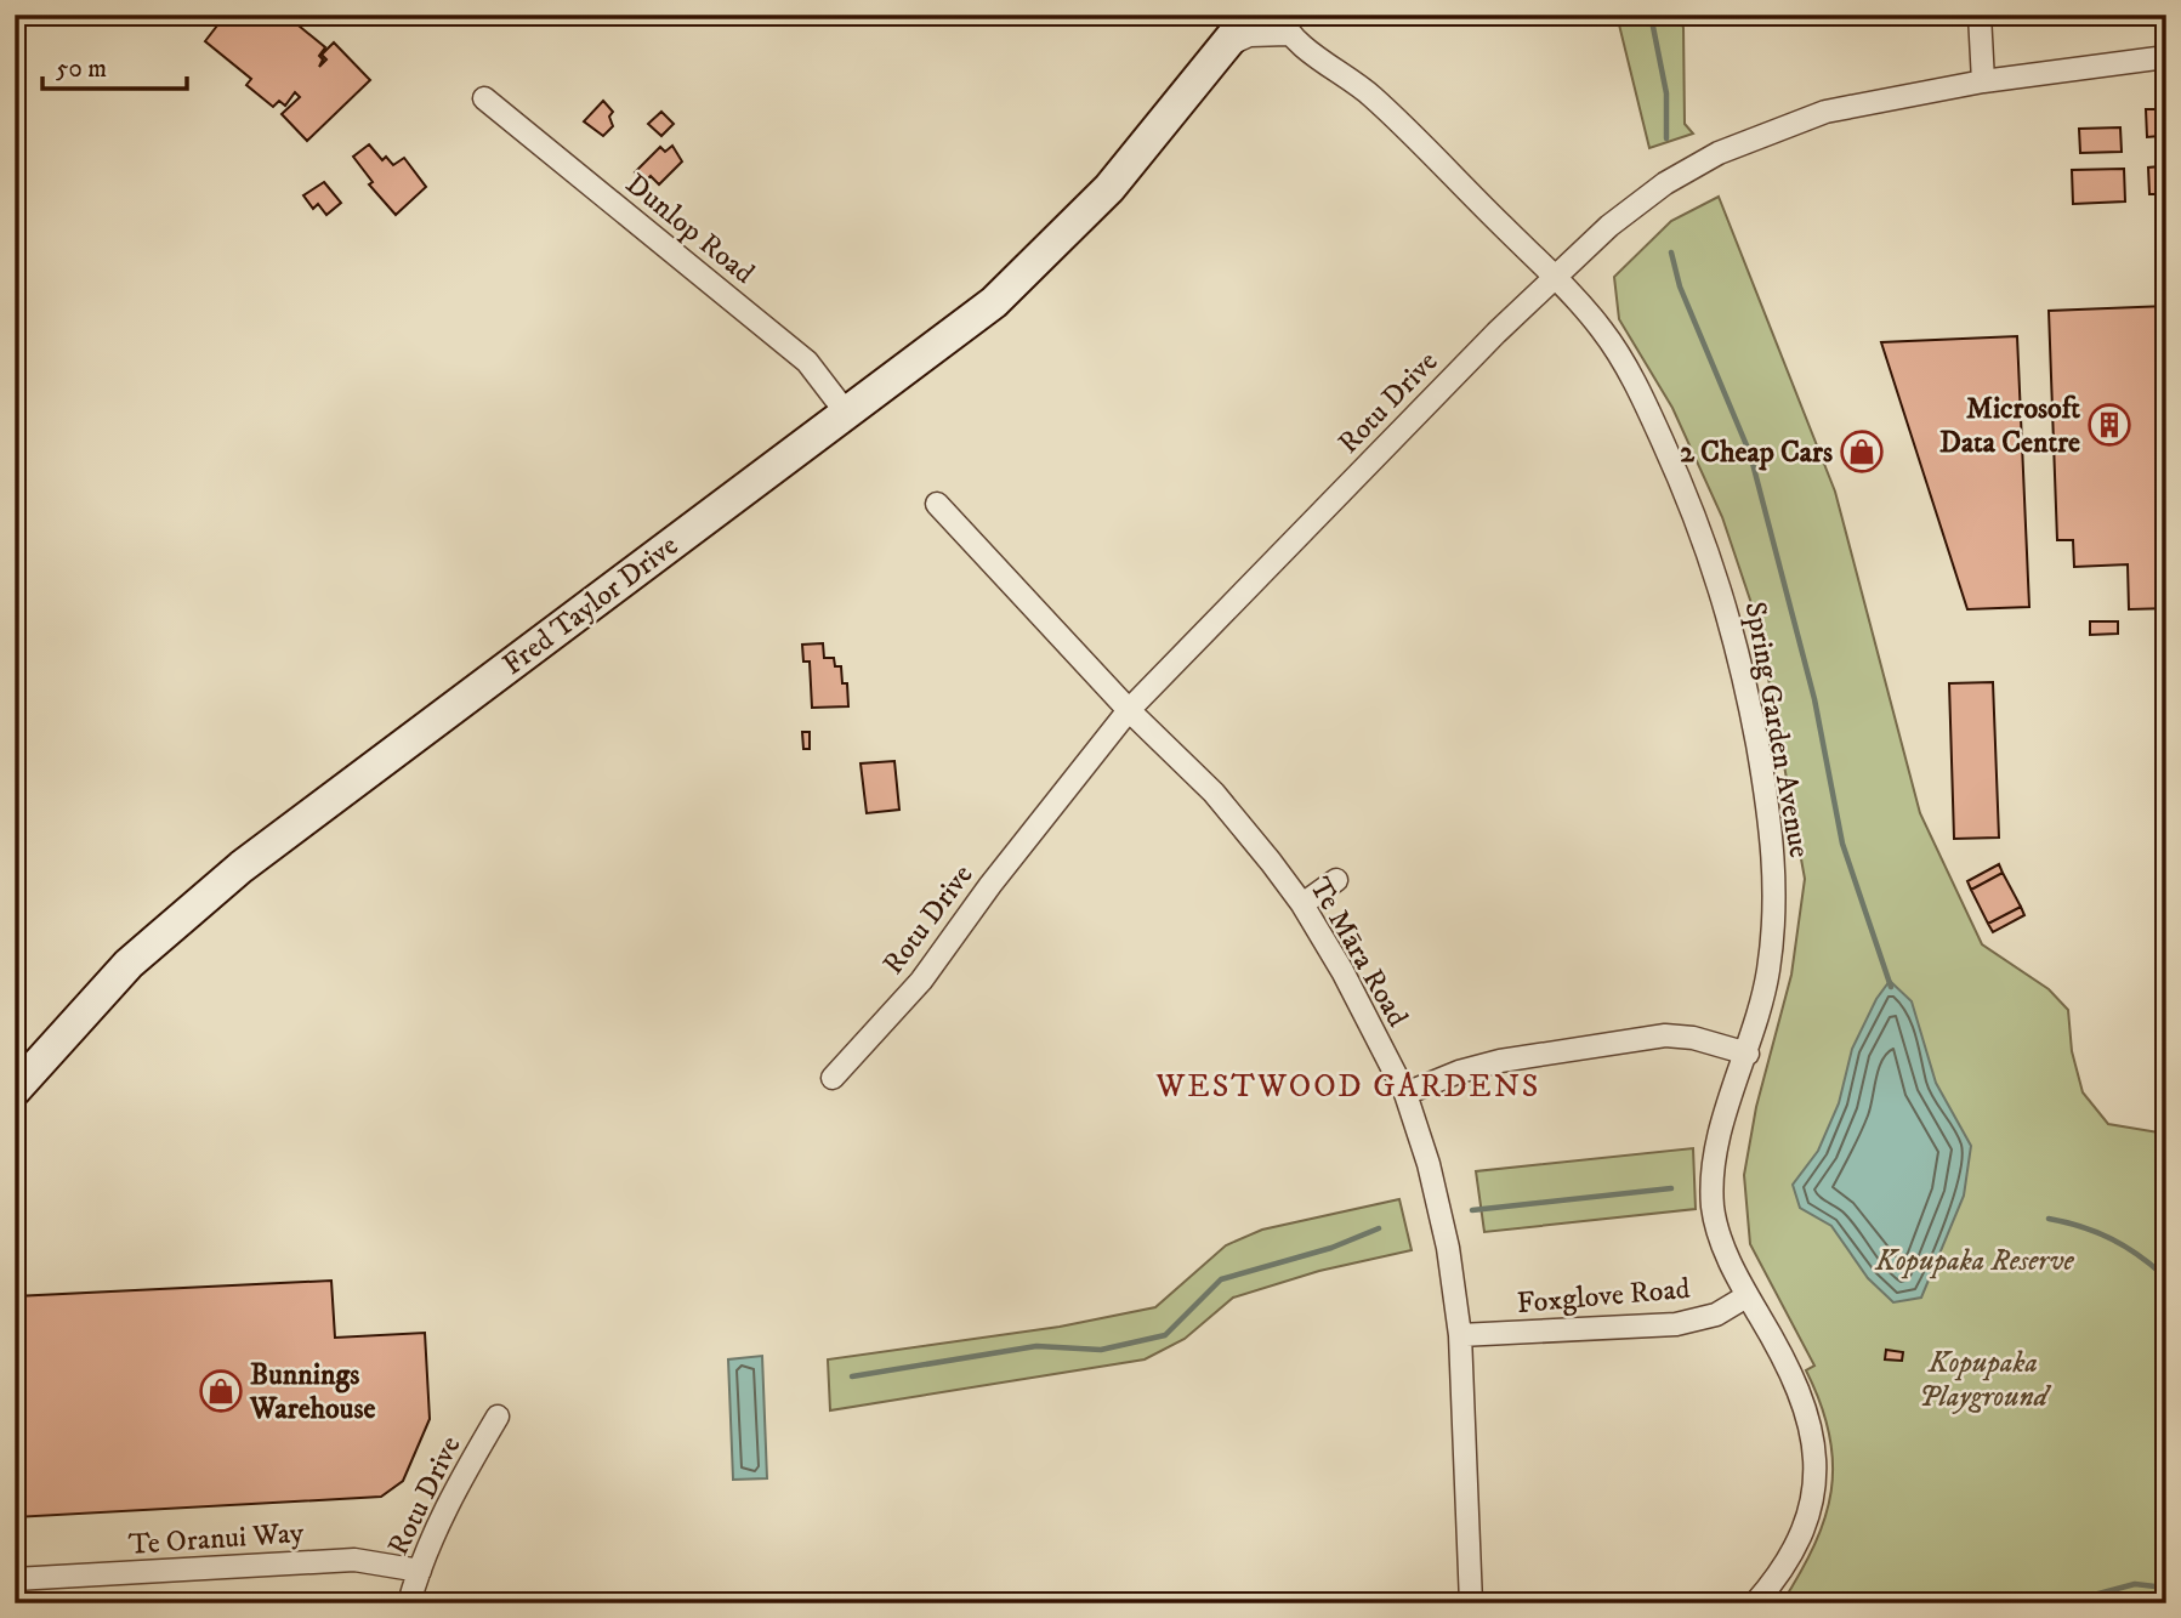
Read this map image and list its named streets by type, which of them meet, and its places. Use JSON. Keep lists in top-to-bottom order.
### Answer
{
  "streets": {
    "main road": ["Fred Taylor Drive"],
    "street": [
      "Dunlop Road",
      "Rotu Drive",
      "Spring Garden Avenue",
      "Te Māra Road",
      "Foxglove Road",
      "Te Oranui Way"
    ]
  },
  "crossings": [
    ["Dunlop Road", "Fred Taylor Drive"],
    ["Rotu Drive", "Spring Garden Avenue"],
    ["Rotu Drive", "Te Māra Road"],
    ["Rotu Drive", "Te Oranui Way"],
    ["Fred Taylor Drive", "Spring Garden Avenue"],
    ["Spring Garden Avenue", "Foxglove Road"],
    ["Te Māra Road", "Foxglove Road"]
  ],
  "districts": ["WESTWOOD GARDENS"],
  "parks": ["Kopupaka Reserve", "Kopupaka Playground"],
  "places": {
    "building": ["Microsoft Data Centre"],
    "shop": ["2 Cheap Cars", "Bunnings Warehouse"]
  },
  "scale_bar": "50 m"
}
